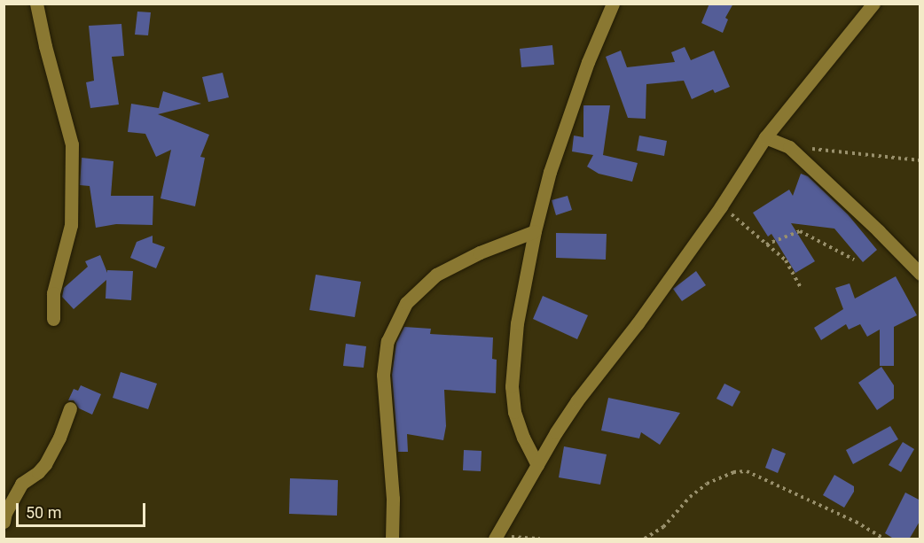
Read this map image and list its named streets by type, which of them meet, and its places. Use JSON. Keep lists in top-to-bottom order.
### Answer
{
  "scale_bar": "50 m"
}
